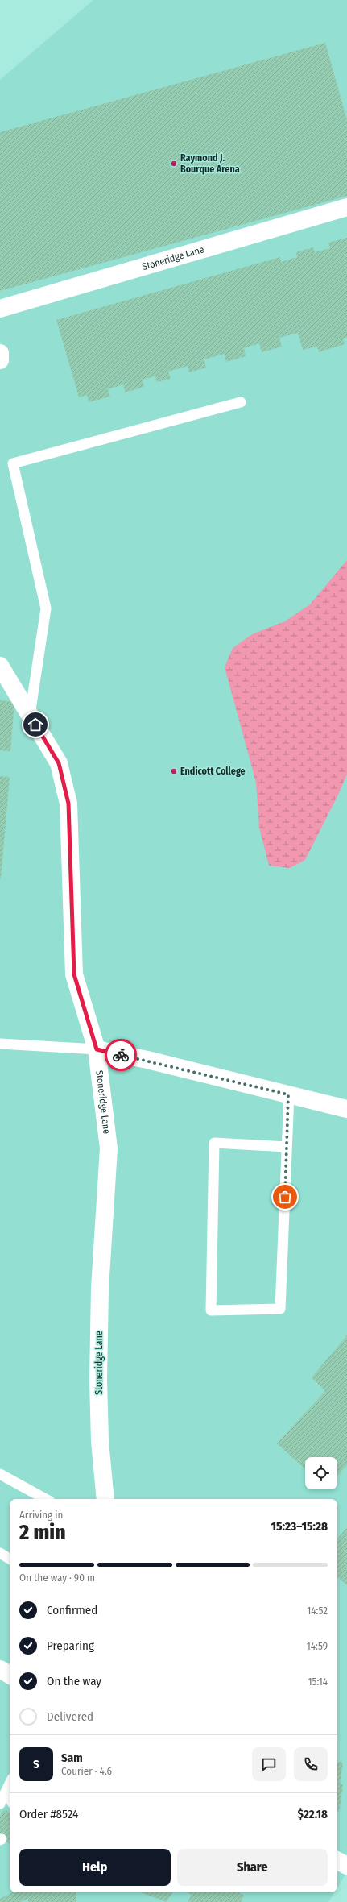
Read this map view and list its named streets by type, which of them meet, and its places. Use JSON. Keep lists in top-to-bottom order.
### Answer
{
  "streets": {
    "street": ["Stoneridge Lane"]
  },
  "places": ["Raymond J. Bourque Arena", "Endicott College"],
  "page": {
    "heading": ["2 min", "Arriving in", "15:23–15:28"],
    "panel": [
      "Sam",
      "Courier · 4.6",
      "Order #8524",
      "$22.18"
    ],
    "bar": "On the way · 90 m",
    "list": [
      ["Confirmed", "14:52"],
      ["Preparing", "14:59"],
      ["On the way", "15:14"],
      "Delivered"
    ],
    "round": "S",
    "buttons": ["Help", "Share"]
  }
}
